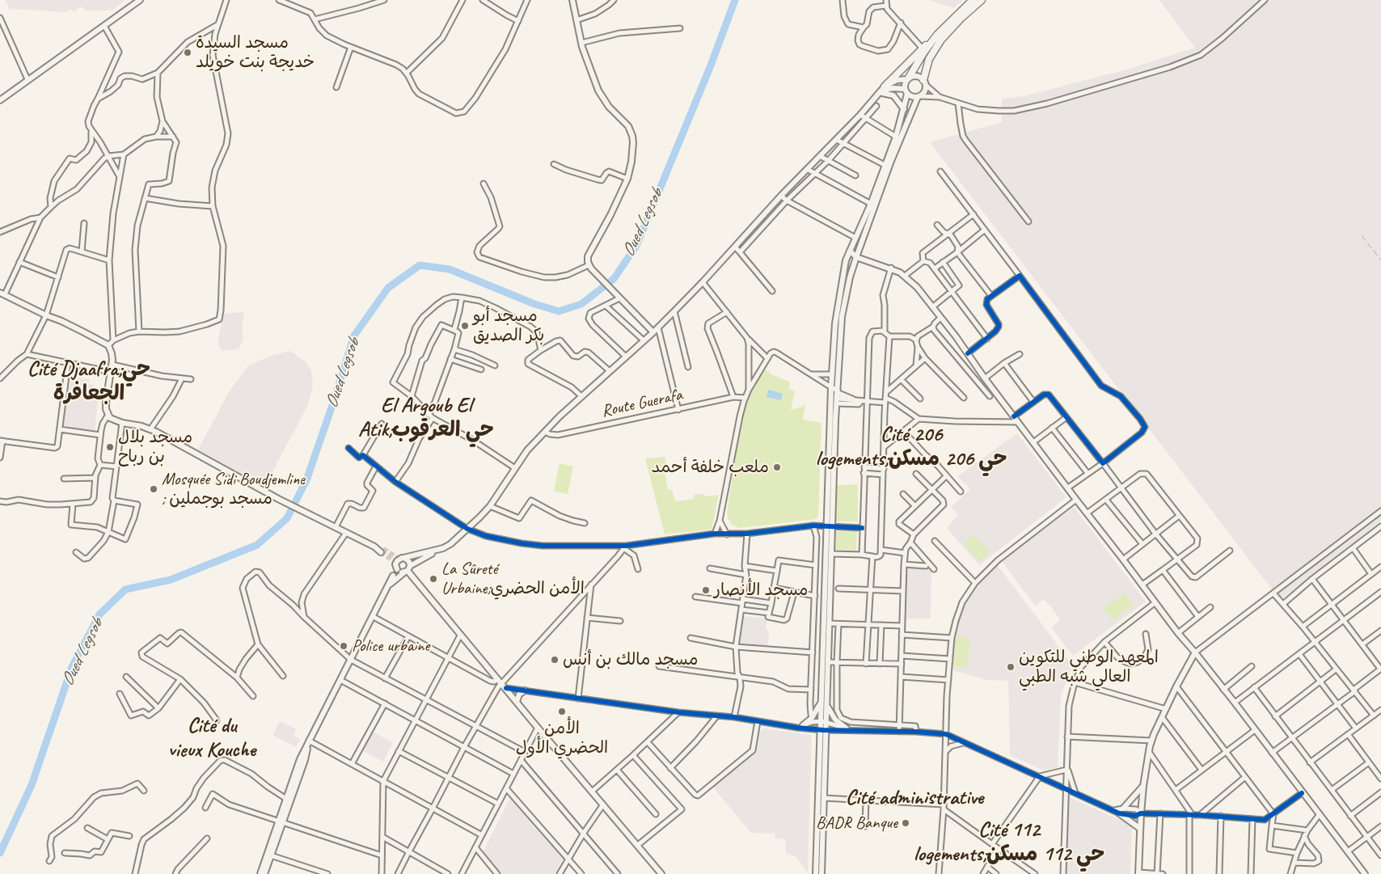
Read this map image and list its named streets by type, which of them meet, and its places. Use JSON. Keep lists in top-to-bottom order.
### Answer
{
  "streets": {
    "street": ["Route Guerafa"]
  },
  "districts": [
    "Cité Djaafra;حي الجعافرة",
    "El Argoub El Atik;حي العرقوب",
    "Cité 206 logements;حي 206 مسكن",
    "Cité du vieux Kouche",
    "Cité administrative",
    "Cité 112 logements;حي 112 مسكن"
  ],
  "water": ["Oued Legsob"],
  "places": [
    "مسجد السيدة خديجة بنت خويلد",
    "مسجد أبو بكر الصديق",
    "مسجد بلال بن رباح",
    "ملعب خلفة أحمد",
    "Mosquée Sidi Boudjemline ; مسجد بوجملين",
    "La Sûreté Urbaine;الأمن الحضري",
    "مسجد الأنصار",
    "Police urbaine",
    "مسجد مالك بن أنس",
    "المعهد الوطني للتكوين العالي شبه الطبي",
    "الأمن الحضري الأول",
    "BADR Banque"
  ]
}
